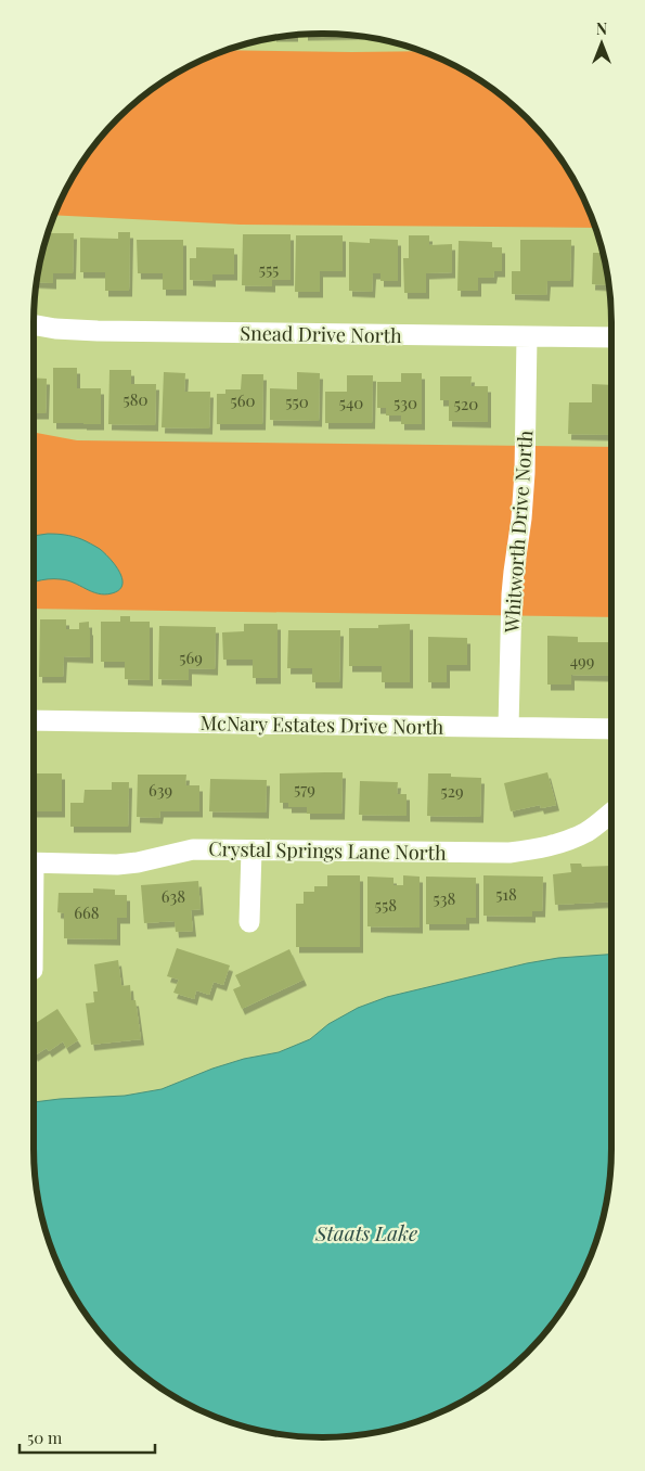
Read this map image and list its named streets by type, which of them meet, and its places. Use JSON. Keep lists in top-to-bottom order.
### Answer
{
  "streets": {
    "street": [
      "Snead Drive North",
      "Whitworth Drive North",
      "McNary Estates Drive North",
      "Crystal Springs Lane North"
    ]
  },
  "crossings": [
    ["Snead Drive North", "Whitworth Drive North"],
    ["Whitworth Drive North", "McNary Estates Drive North"]
  ],
  "water": ["Staats Lake"],
  "house_numbers": [
    "555",
    "580",
    "560",
    "550",
    "540",
    "530",
    "520",
    "569",
    "499",
    "579",
    "639",
    "529",
    "518",
    "638",
    "538",
    "558",
    "668"
  ],
  "scale_bar": "50 m",
  "north": "top"
}
